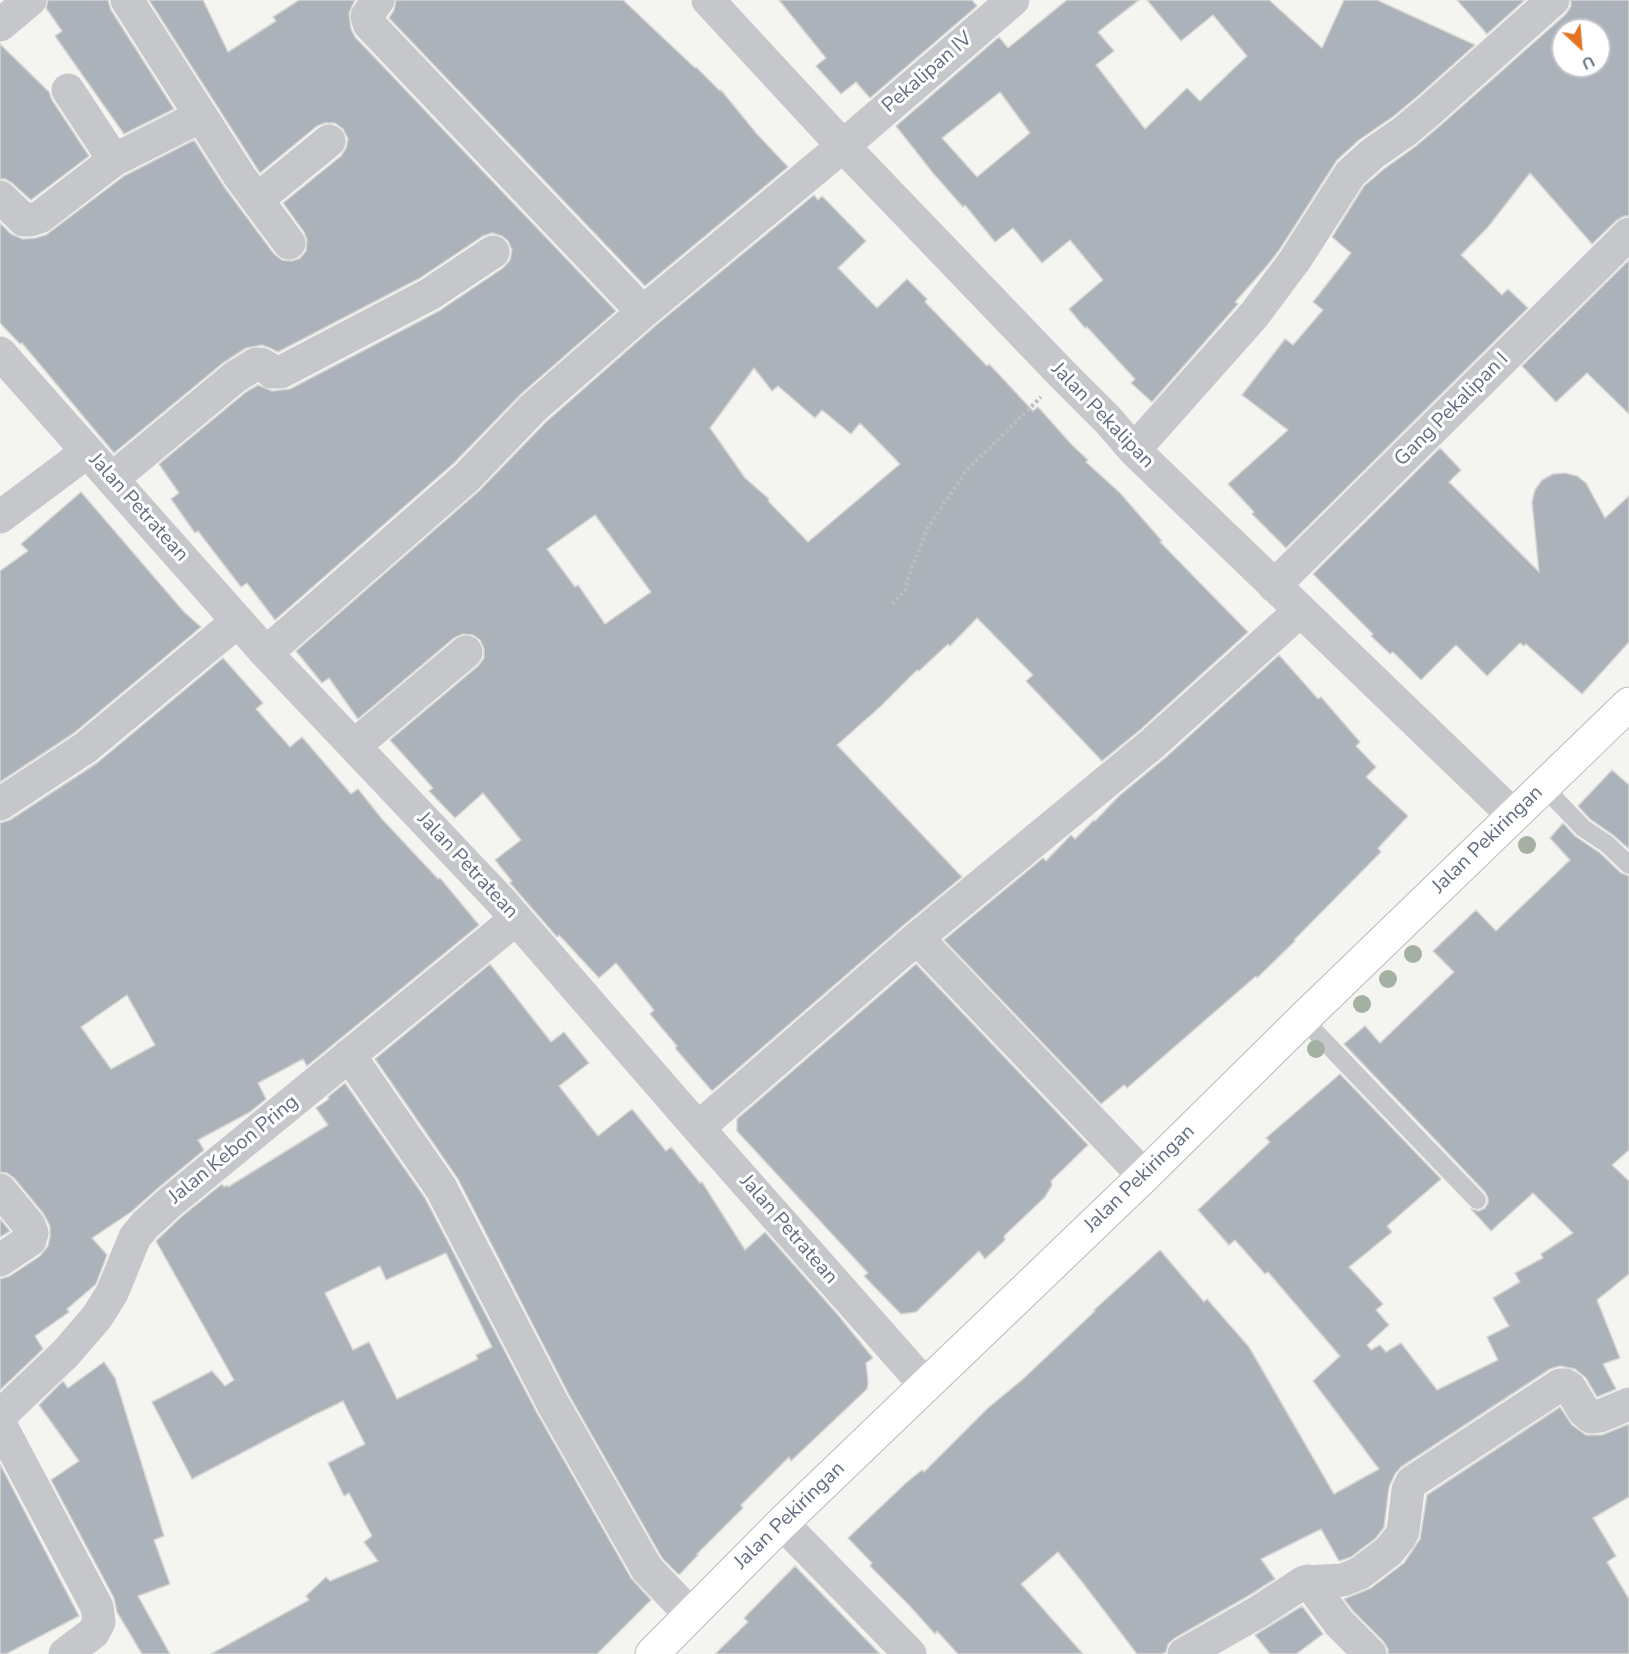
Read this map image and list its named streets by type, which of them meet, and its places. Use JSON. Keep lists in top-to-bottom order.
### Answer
{
  "streets": {
    "main road": ["Jalan Pekiringan"],
    "street": [
      "Pekalipan IV",
      "Gang Pekalipan I",
      "Jalan Pekalipan",
      "Jalan Petratean",
      "Jalan Kebon Pring"
    ]
  },
  "crossings": [
    ["Pekalipan IV", "Jalan Pekalipan"],
    ["Pekalipan IV", "Jalan Petratean"],
    ["Gang Pekalipan I", "Jalan Pekalipan"],
    ["Jalan Pekalipan", "Jalan Pekiringan"],
    ["Jalan Petratean", "Jalan Pekiringan"],
    ["Jalan Petratean", "Jalan Kebon Pring"]
  ],
  "north": "bottom right"
}
